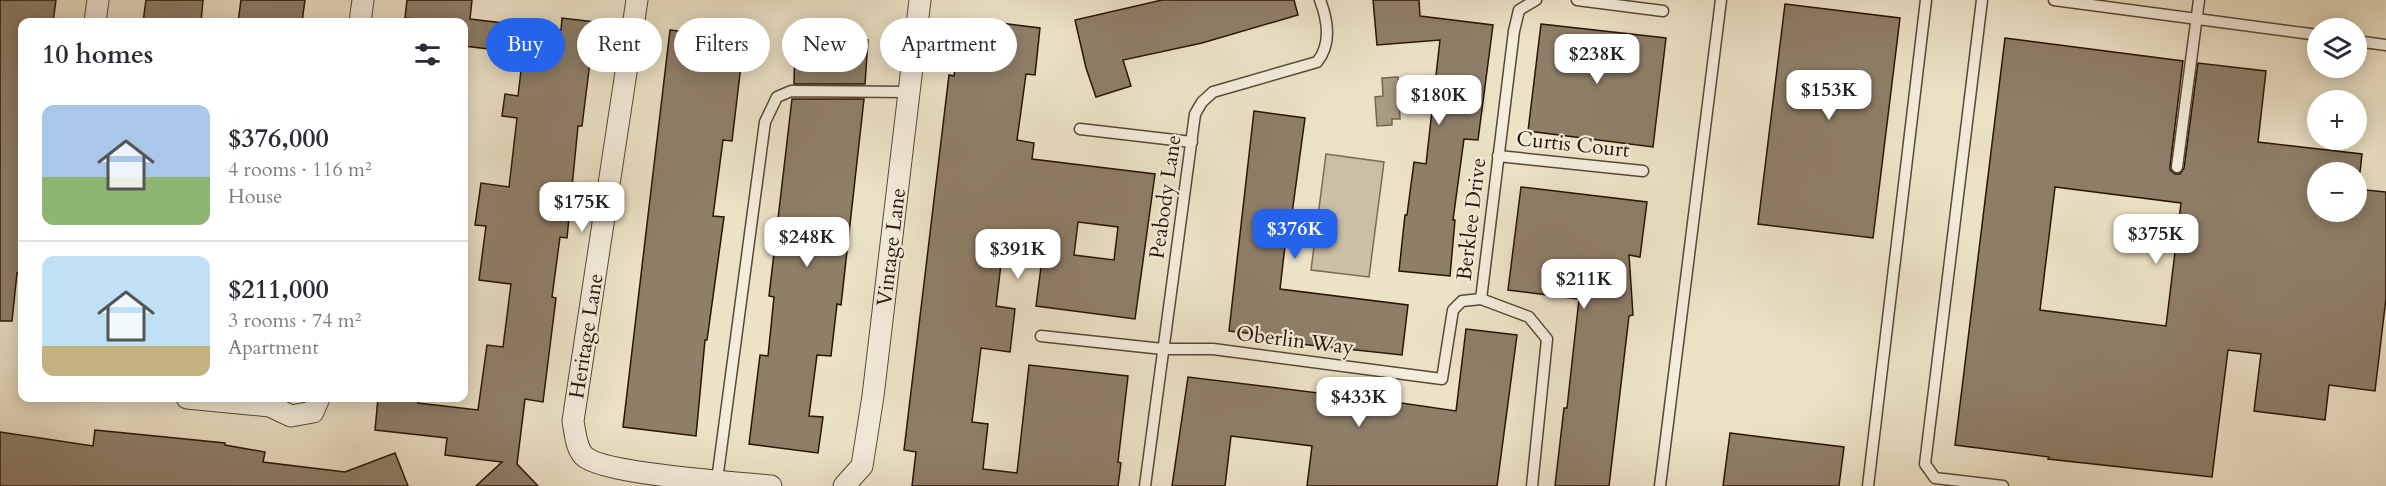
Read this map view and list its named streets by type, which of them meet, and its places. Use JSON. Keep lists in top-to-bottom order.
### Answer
{
  "streets": {
    "street": ["Vintage Lane", "Heritage Lane"],
    "lane": [
      "Curtis Court",
      "Peabody Lane",
      "Berklee Drive",
      "Oberlin Way"
    ]
  },
  "crossings": [
    ["Curtis Court", "Berklee Drive"],
    ["Peabody Lane", "Oberlin Way"],
    ["Berklee Drive", "Oberlin Way"]
  ],
  "page": {
    "map_buttons": ["+", "−"],
    "chip": [
      "Buy",
      "Rent",
      "Filters",
      "New",
      "Apartment"
    ],
    "heading": "10 homes",
    "price": [
      "$238K",
      "$153K",
      "$180K",
      "$175K",
      "$376K",
      "$375K",
      "$248K",
      "$391K",
      "$211K",
      "$433K"
    ],
    "list": [
      {
        "name": "$376,000",
        "note": "4 rooms · 116 m² · House"
      },
      {
        "name": "$211,000",
        "note": "3 rooms · 74 m² · Apartment"
      }
    ]
  }
}
